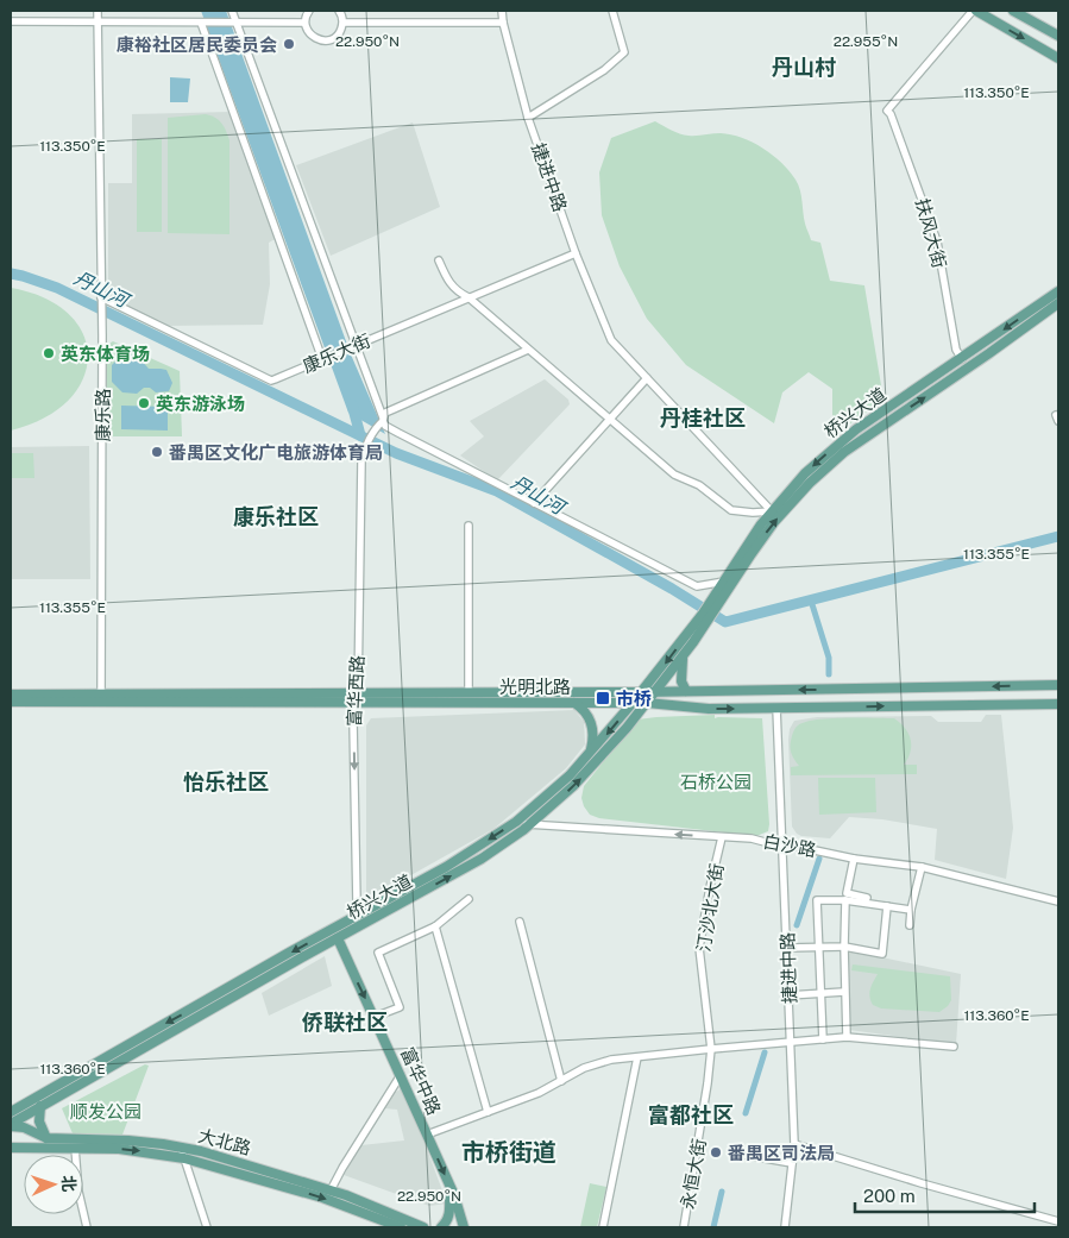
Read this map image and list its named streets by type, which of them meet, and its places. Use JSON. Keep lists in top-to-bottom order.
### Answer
{
  "streets": {
    "main road": [
      "桥兴大道",
      "光明北路",
      "富华中路",
      "大北路"
    ],
    "street": [
      "捷进中路",
      "扶风大街",
      "康乐大街",
      "康乐路",
      "富华西路",
      "白沙路",
      "汀沙北大街",
      "永恒大街"
    ]
  },
  "crossings": [
    ["捷进中路", "康乐大街"],
    ["捷进中路", "光明北路"],
    ["捷进中路", "白沙路"],
    ["扶风大街", "桥兴大道"],
    ["康乐大街", "康乐路"],
    ["桥兴大道", "光明北路"],
    ["桥兴大道", "富华西路"],
    ["桥兴大道", "白沙路"],
    ["桥兴大道", "富华中路"],
    ["桥兴大道", "大北路"],
    ["康乐路", "光明北路"],
    ["光明北路", "富华西路"],
    ["白沙路", "汀沙北大街"],
    ["汀沙北大街", "永恒大街"]
  ],
  "one_way": ["富华西路", "富华中路"],
  "districts": [
    "丹山村",
    "丹桂社区",
    "康乐社区",
    "怡乐社区",
    "侨联社区",
    "富都社区",
    "市桥街道"
  ],
  "water": ["丹山河"],
  "parks": ["石桥公园", "顺发公园"],
  "places": {
    "other": [
      "康裕社区居民委员会",
      "英东体育场",
      "英东游泳场",
      "番禺区文化广电旅游体育局",
      "番禺区司法局"
    ],
    "transit": ["市桥"]
  },
  "scale_bar": "200 m",
  "north": "right",
  "coordinates": [
    "22.950°N",
    "22.955°N",
    "113.350°E",
    "113.355°E",
    "113.360°E"
  ]
}
